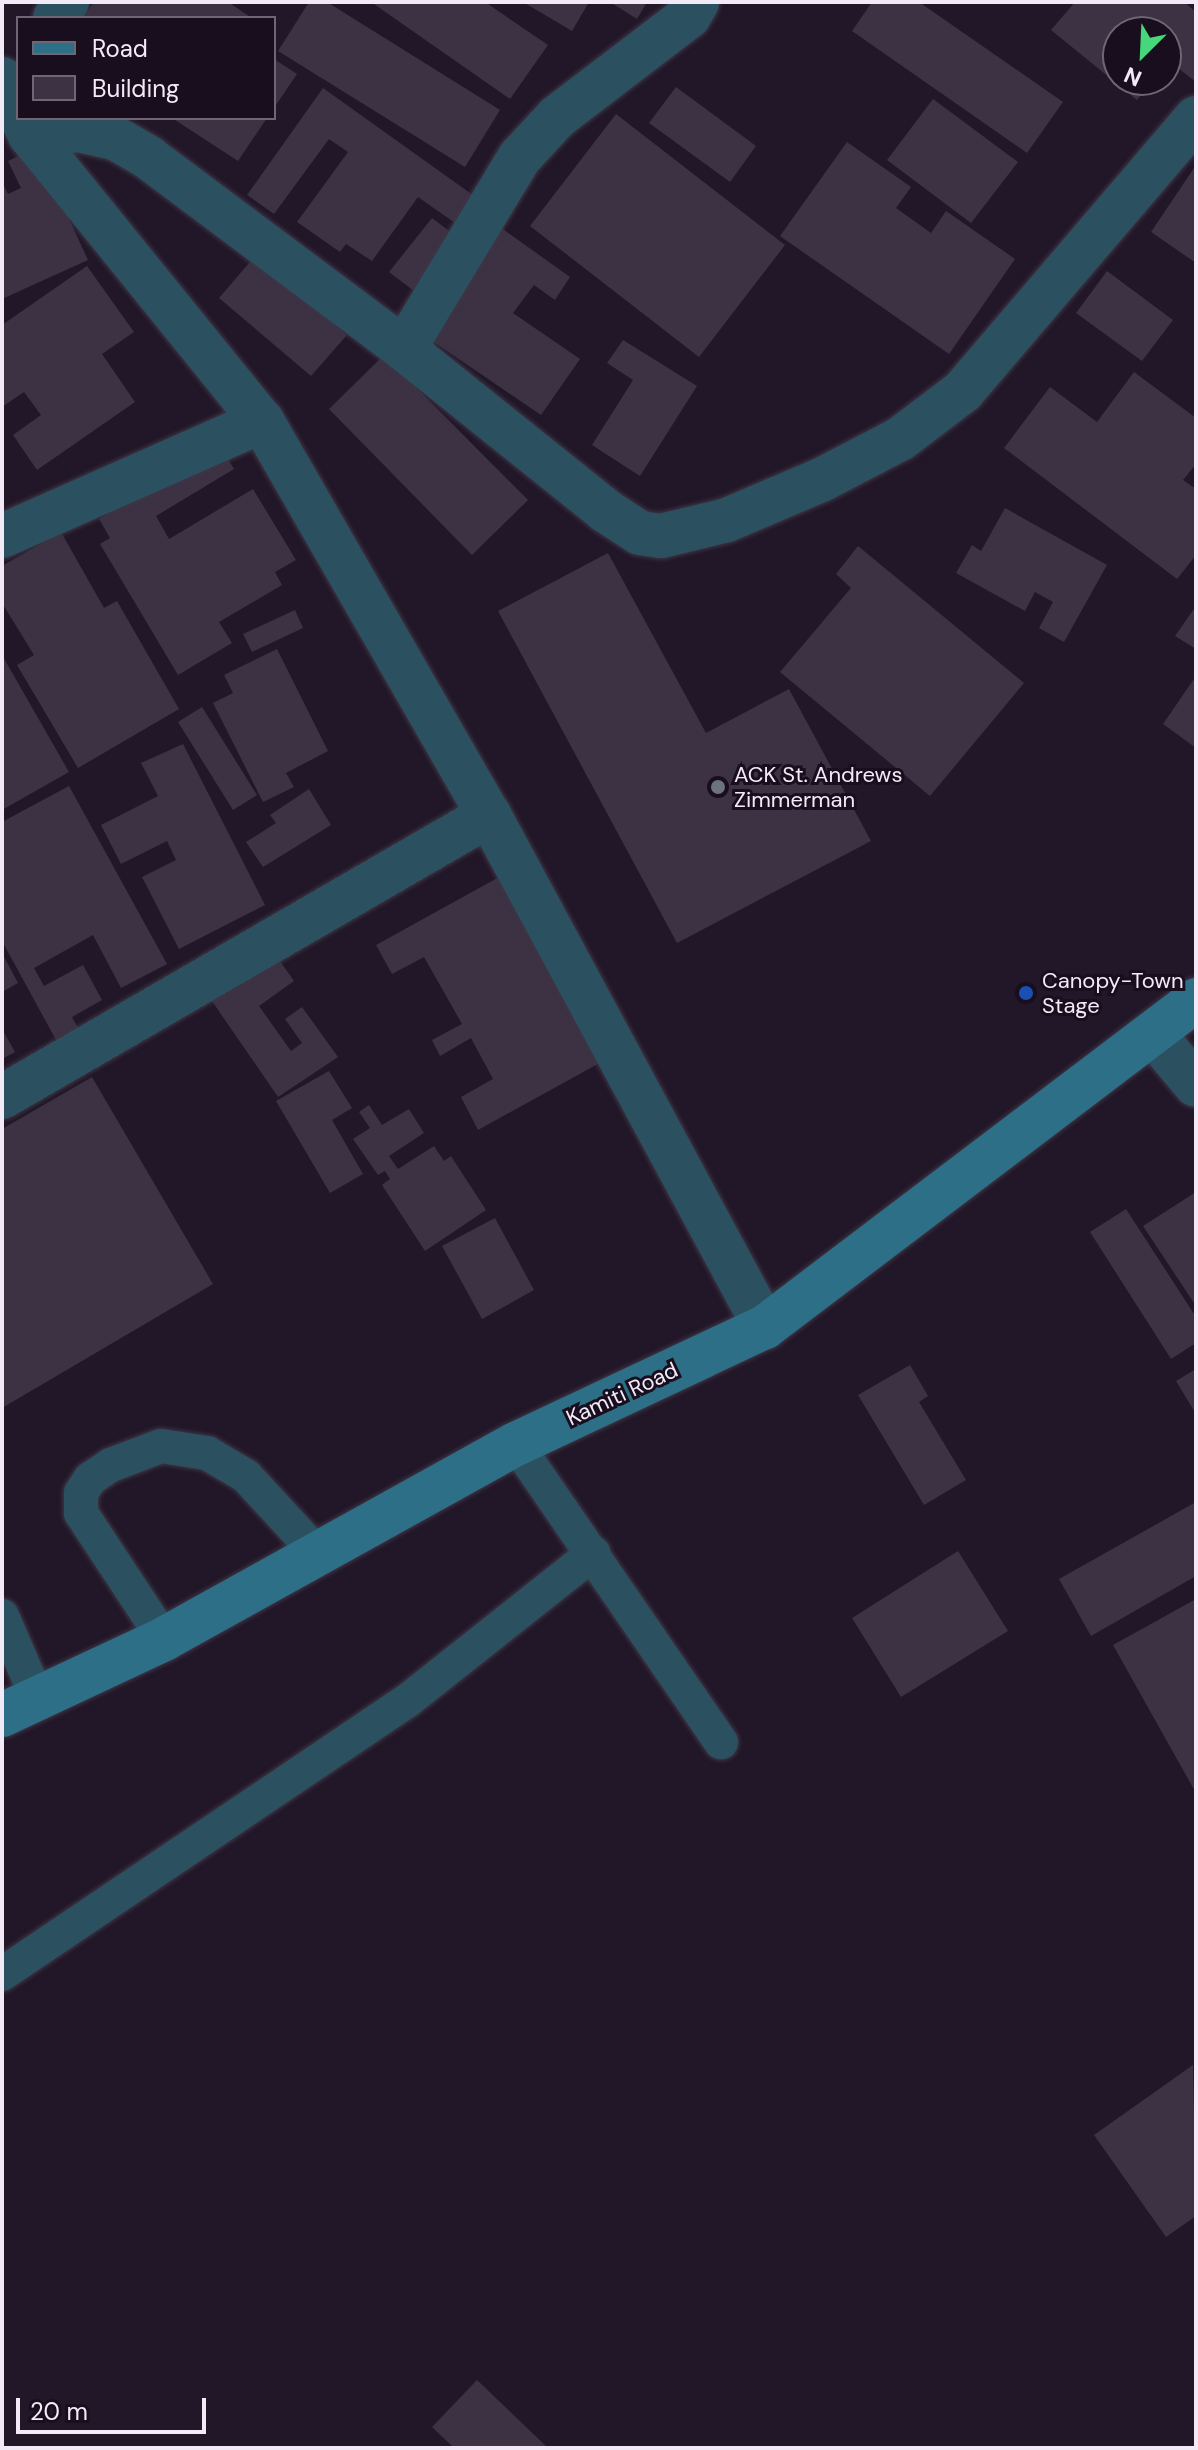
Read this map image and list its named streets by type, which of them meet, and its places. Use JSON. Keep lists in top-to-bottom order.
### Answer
{
  "streets": {
    "main road": ["Kamiti Road"]
  },
  "places": ["ACK St. Andrews Zimmerman", "Canopy-Town Stage"],
  "legend": ["Road", "Building"],
  "scale_bar": "20 m",
  "north": "bottom left"
}
